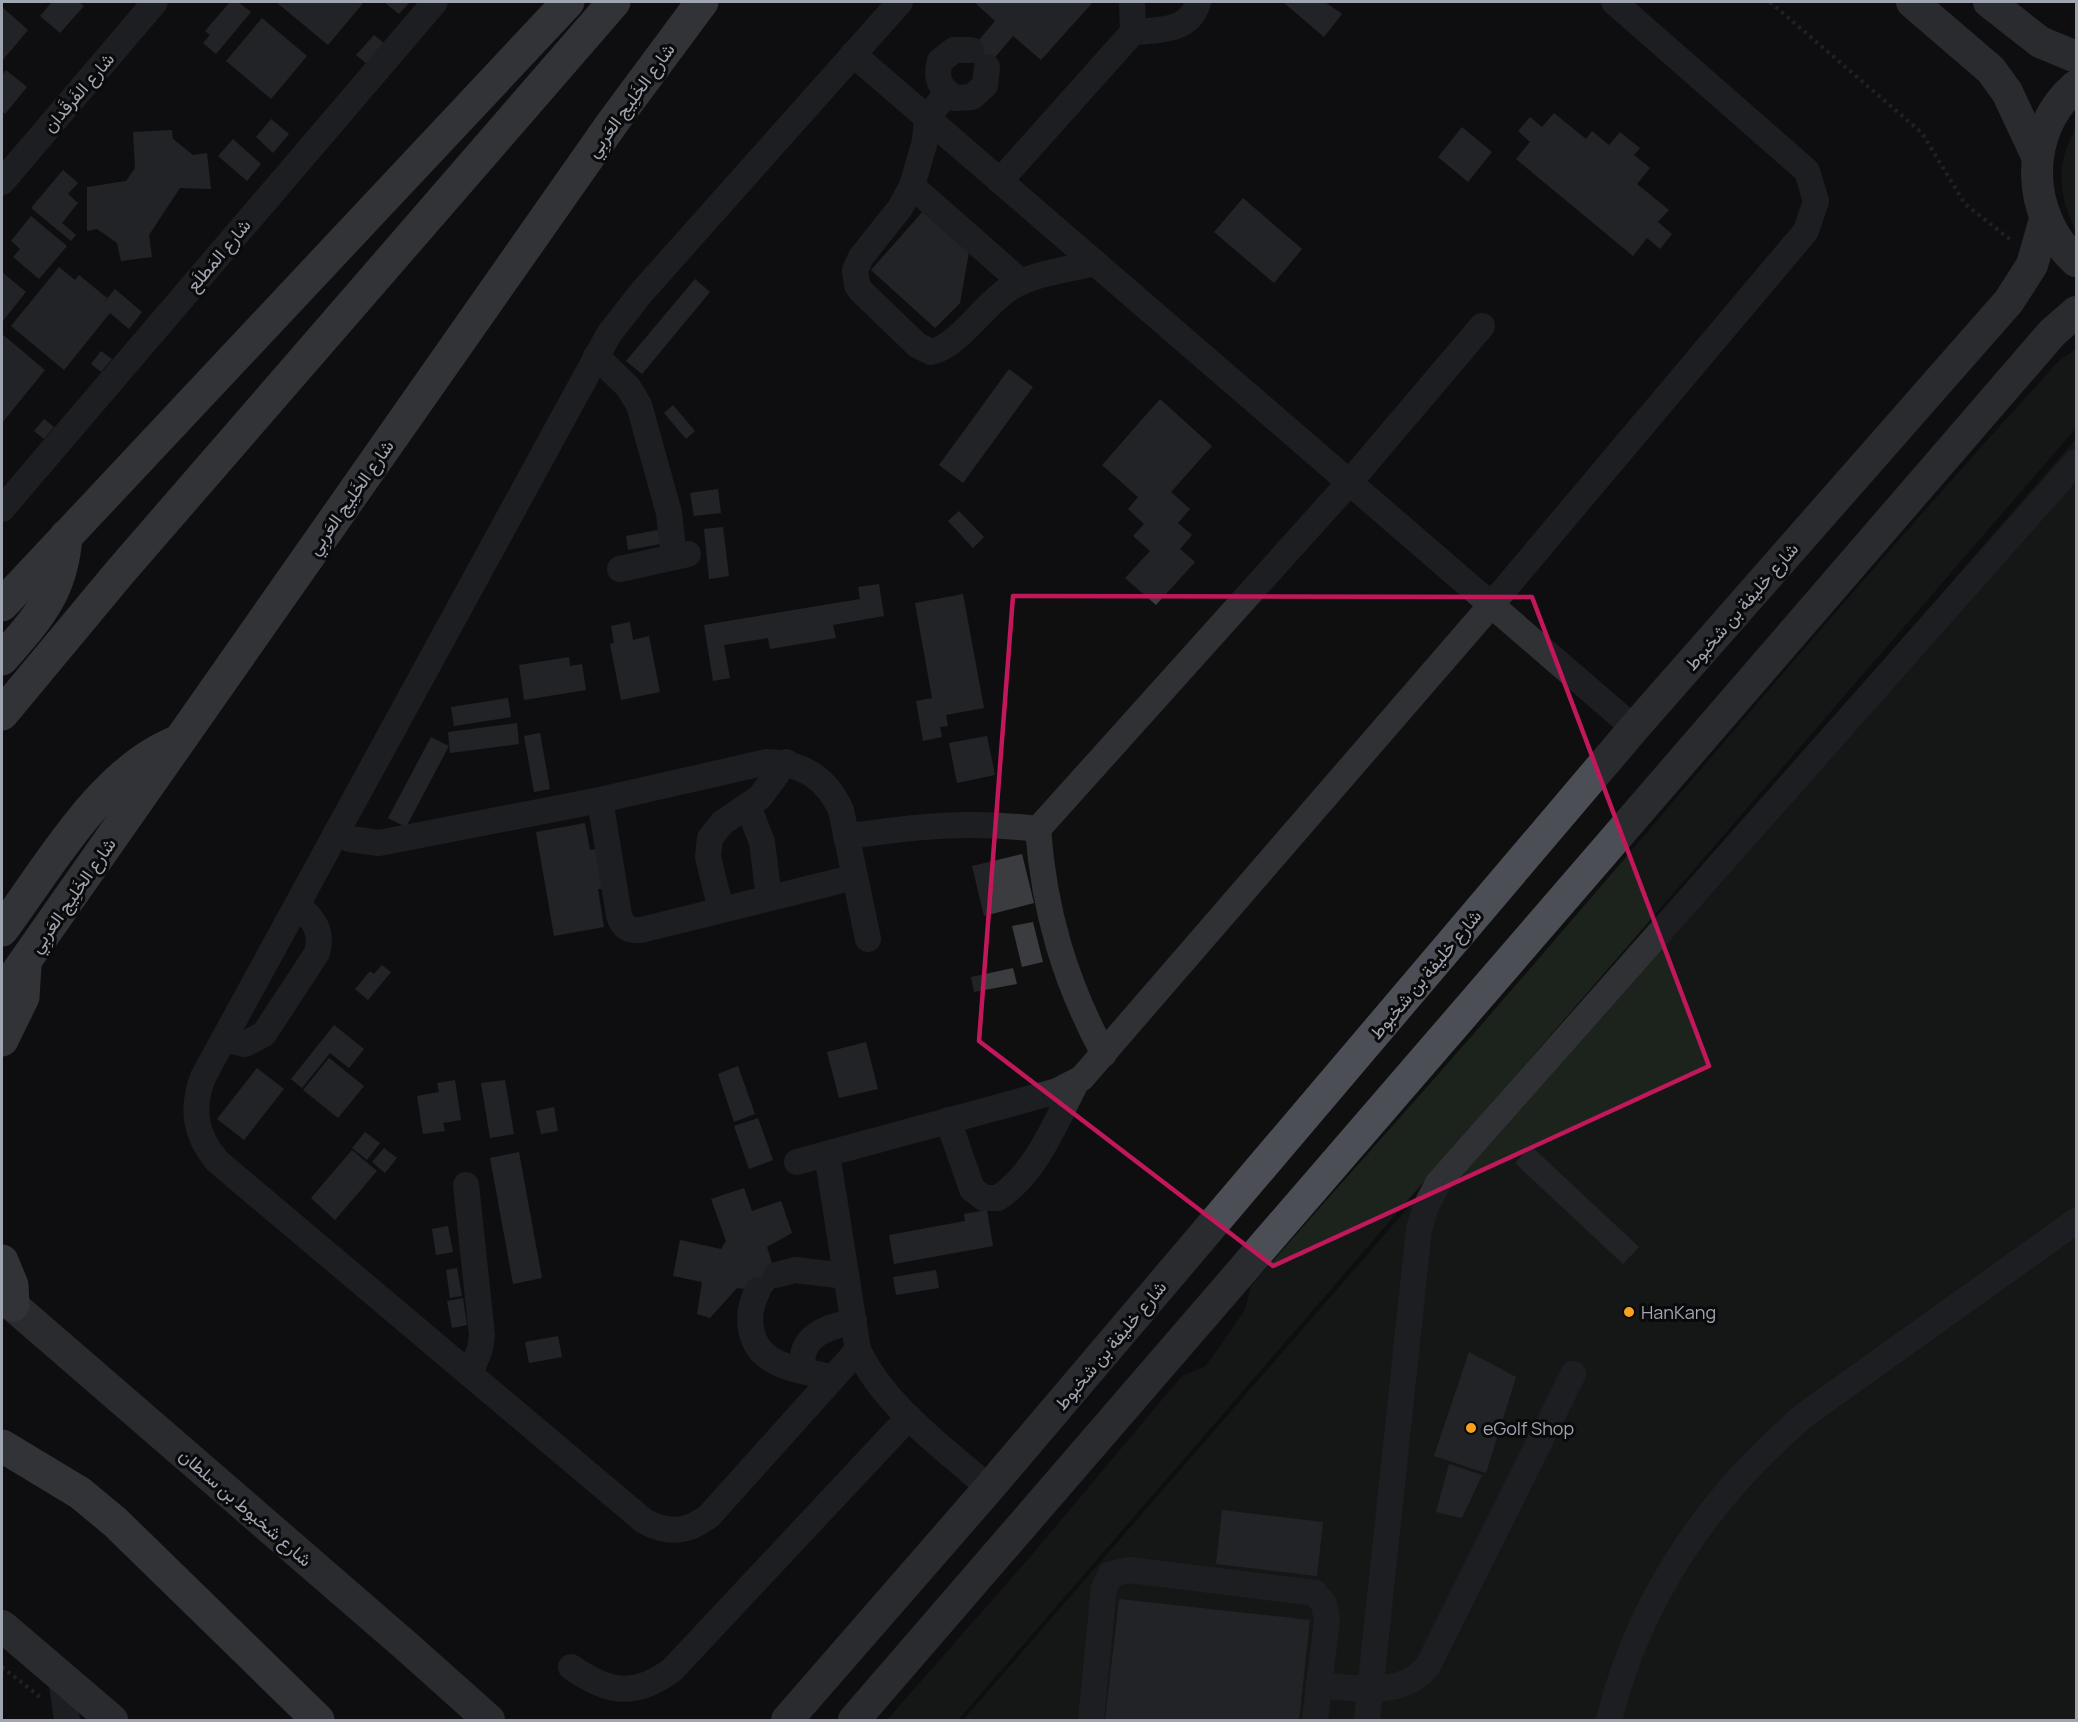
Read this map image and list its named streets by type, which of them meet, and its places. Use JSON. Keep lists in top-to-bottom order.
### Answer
{
  "streets": {
    "highway": ["شارع الخَلِيج العَربِي"],
    "main road": ["شارع خليفة بن شخبوط", "شارع شخبوط بن سلطان"],
    "street": ["شارع الفَرقَدان", "شارع المَطلَع"]
  },
  "places": ["HanKang", "eGolf Shop"]
}
